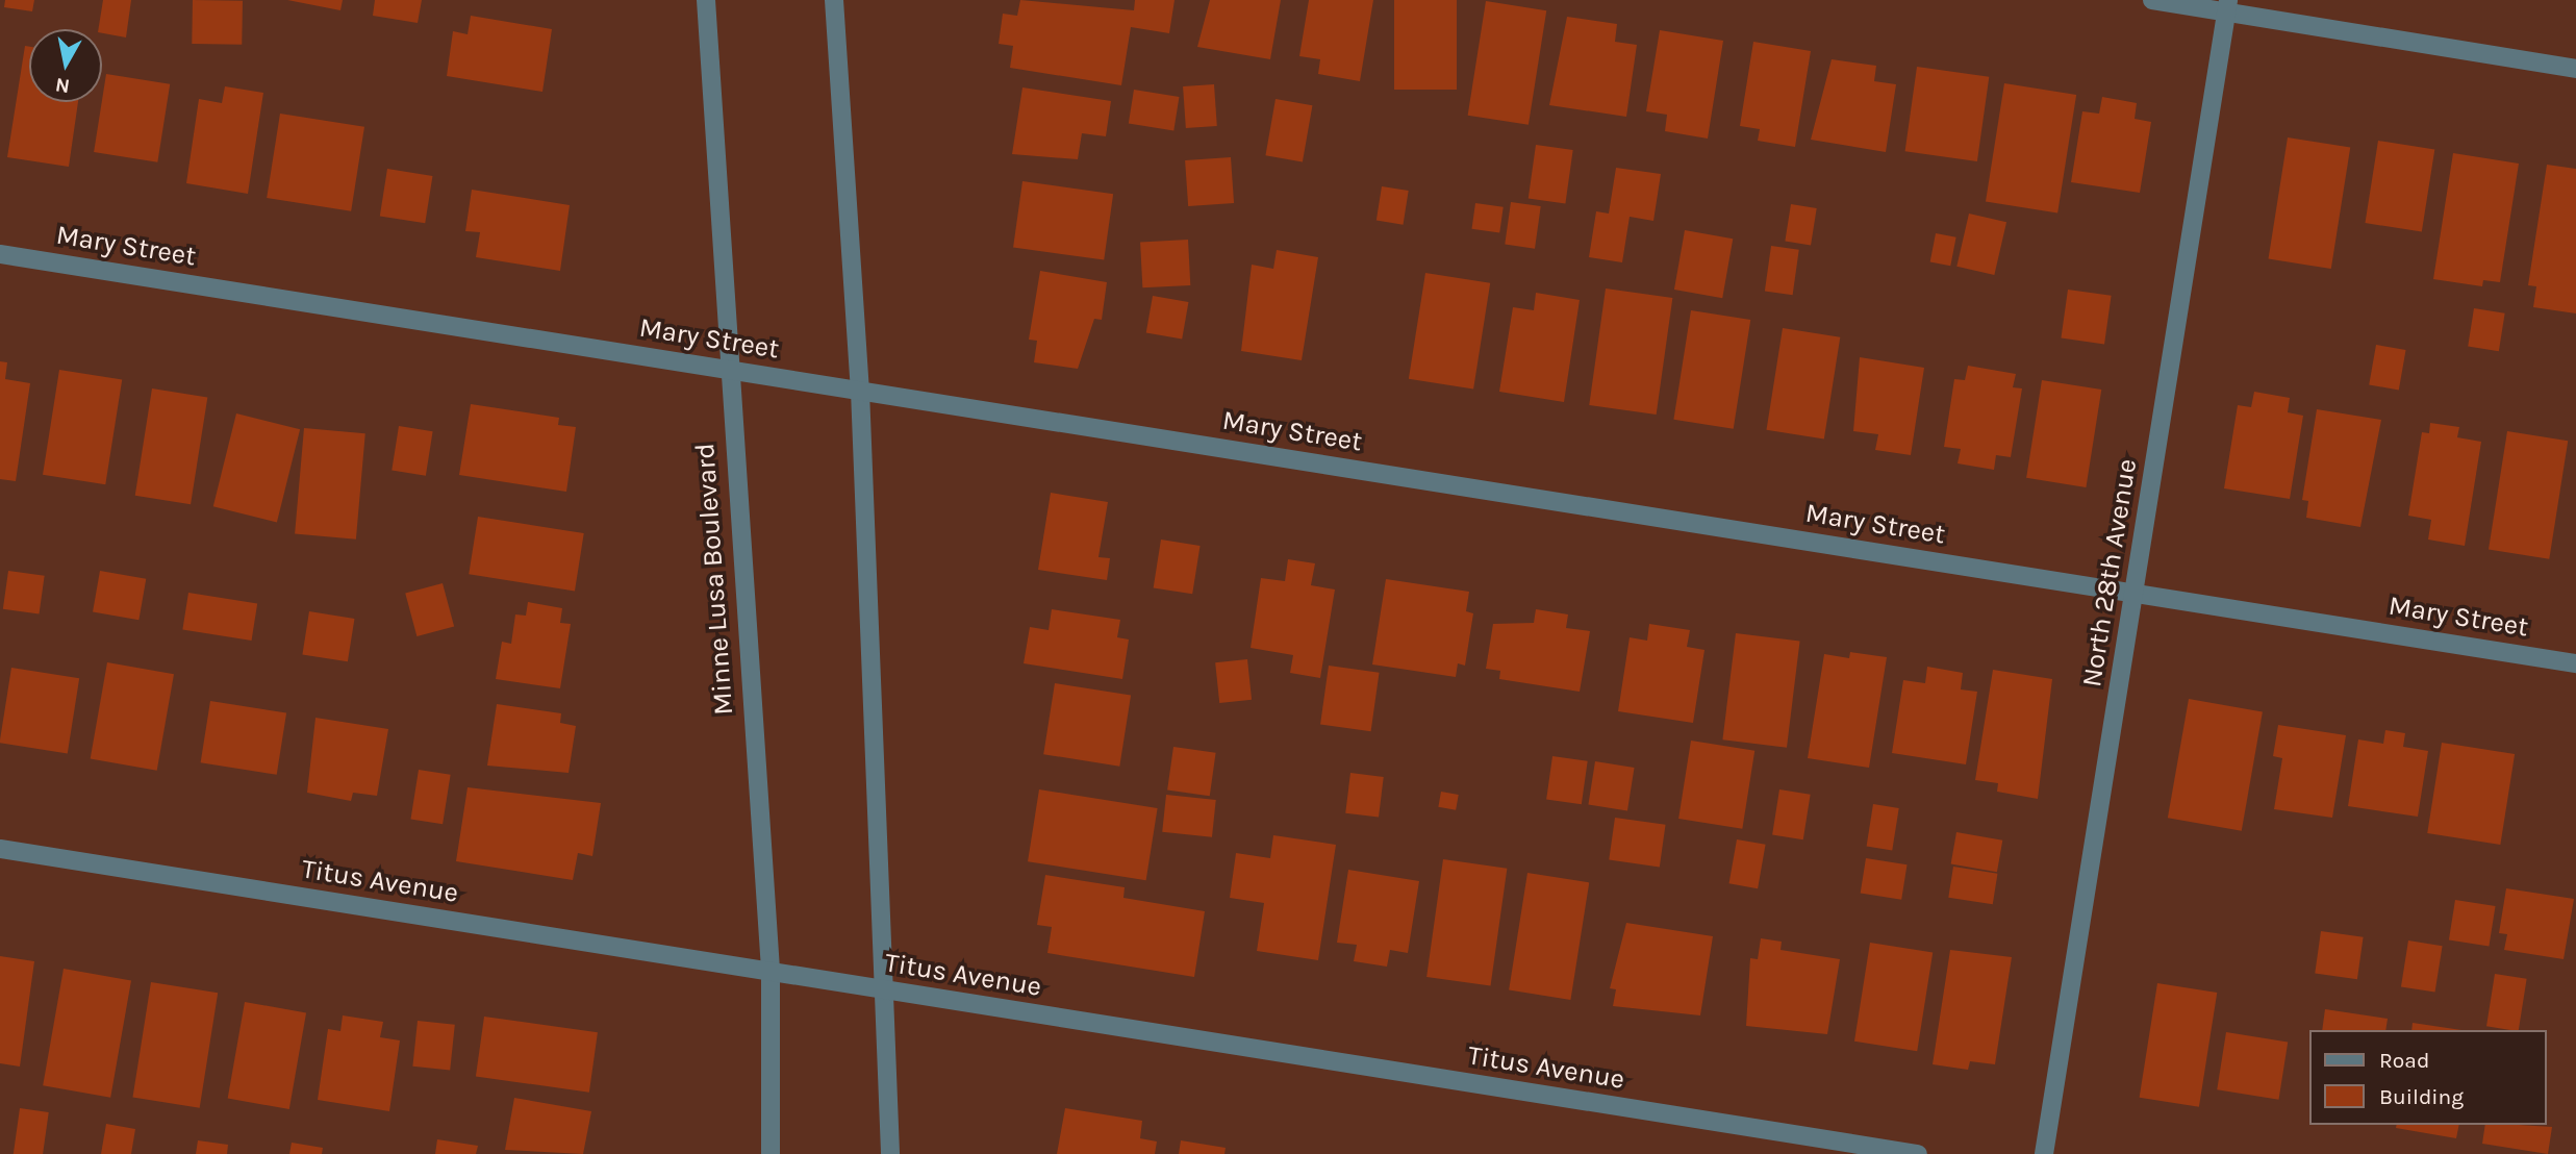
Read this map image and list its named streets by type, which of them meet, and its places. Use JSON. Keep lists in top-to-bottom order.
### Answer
{
  "streets": {
    "street": [
      "Mary Street",
      "North 28th Avenue",
      "Minne Lusa Boulevard",
      "Titus Avenue"
    ]
  },
  "crossings": [
    ["Mary Street", "North 28th Avenue"],
    ["Mary Street", "Minne Lusa Boulevard"],
    ["Minne Lusa Boulevard", "Titus Avenue"]
  ],
  "legend": ["Road", "Building"],
  "north": "bottom"
}
